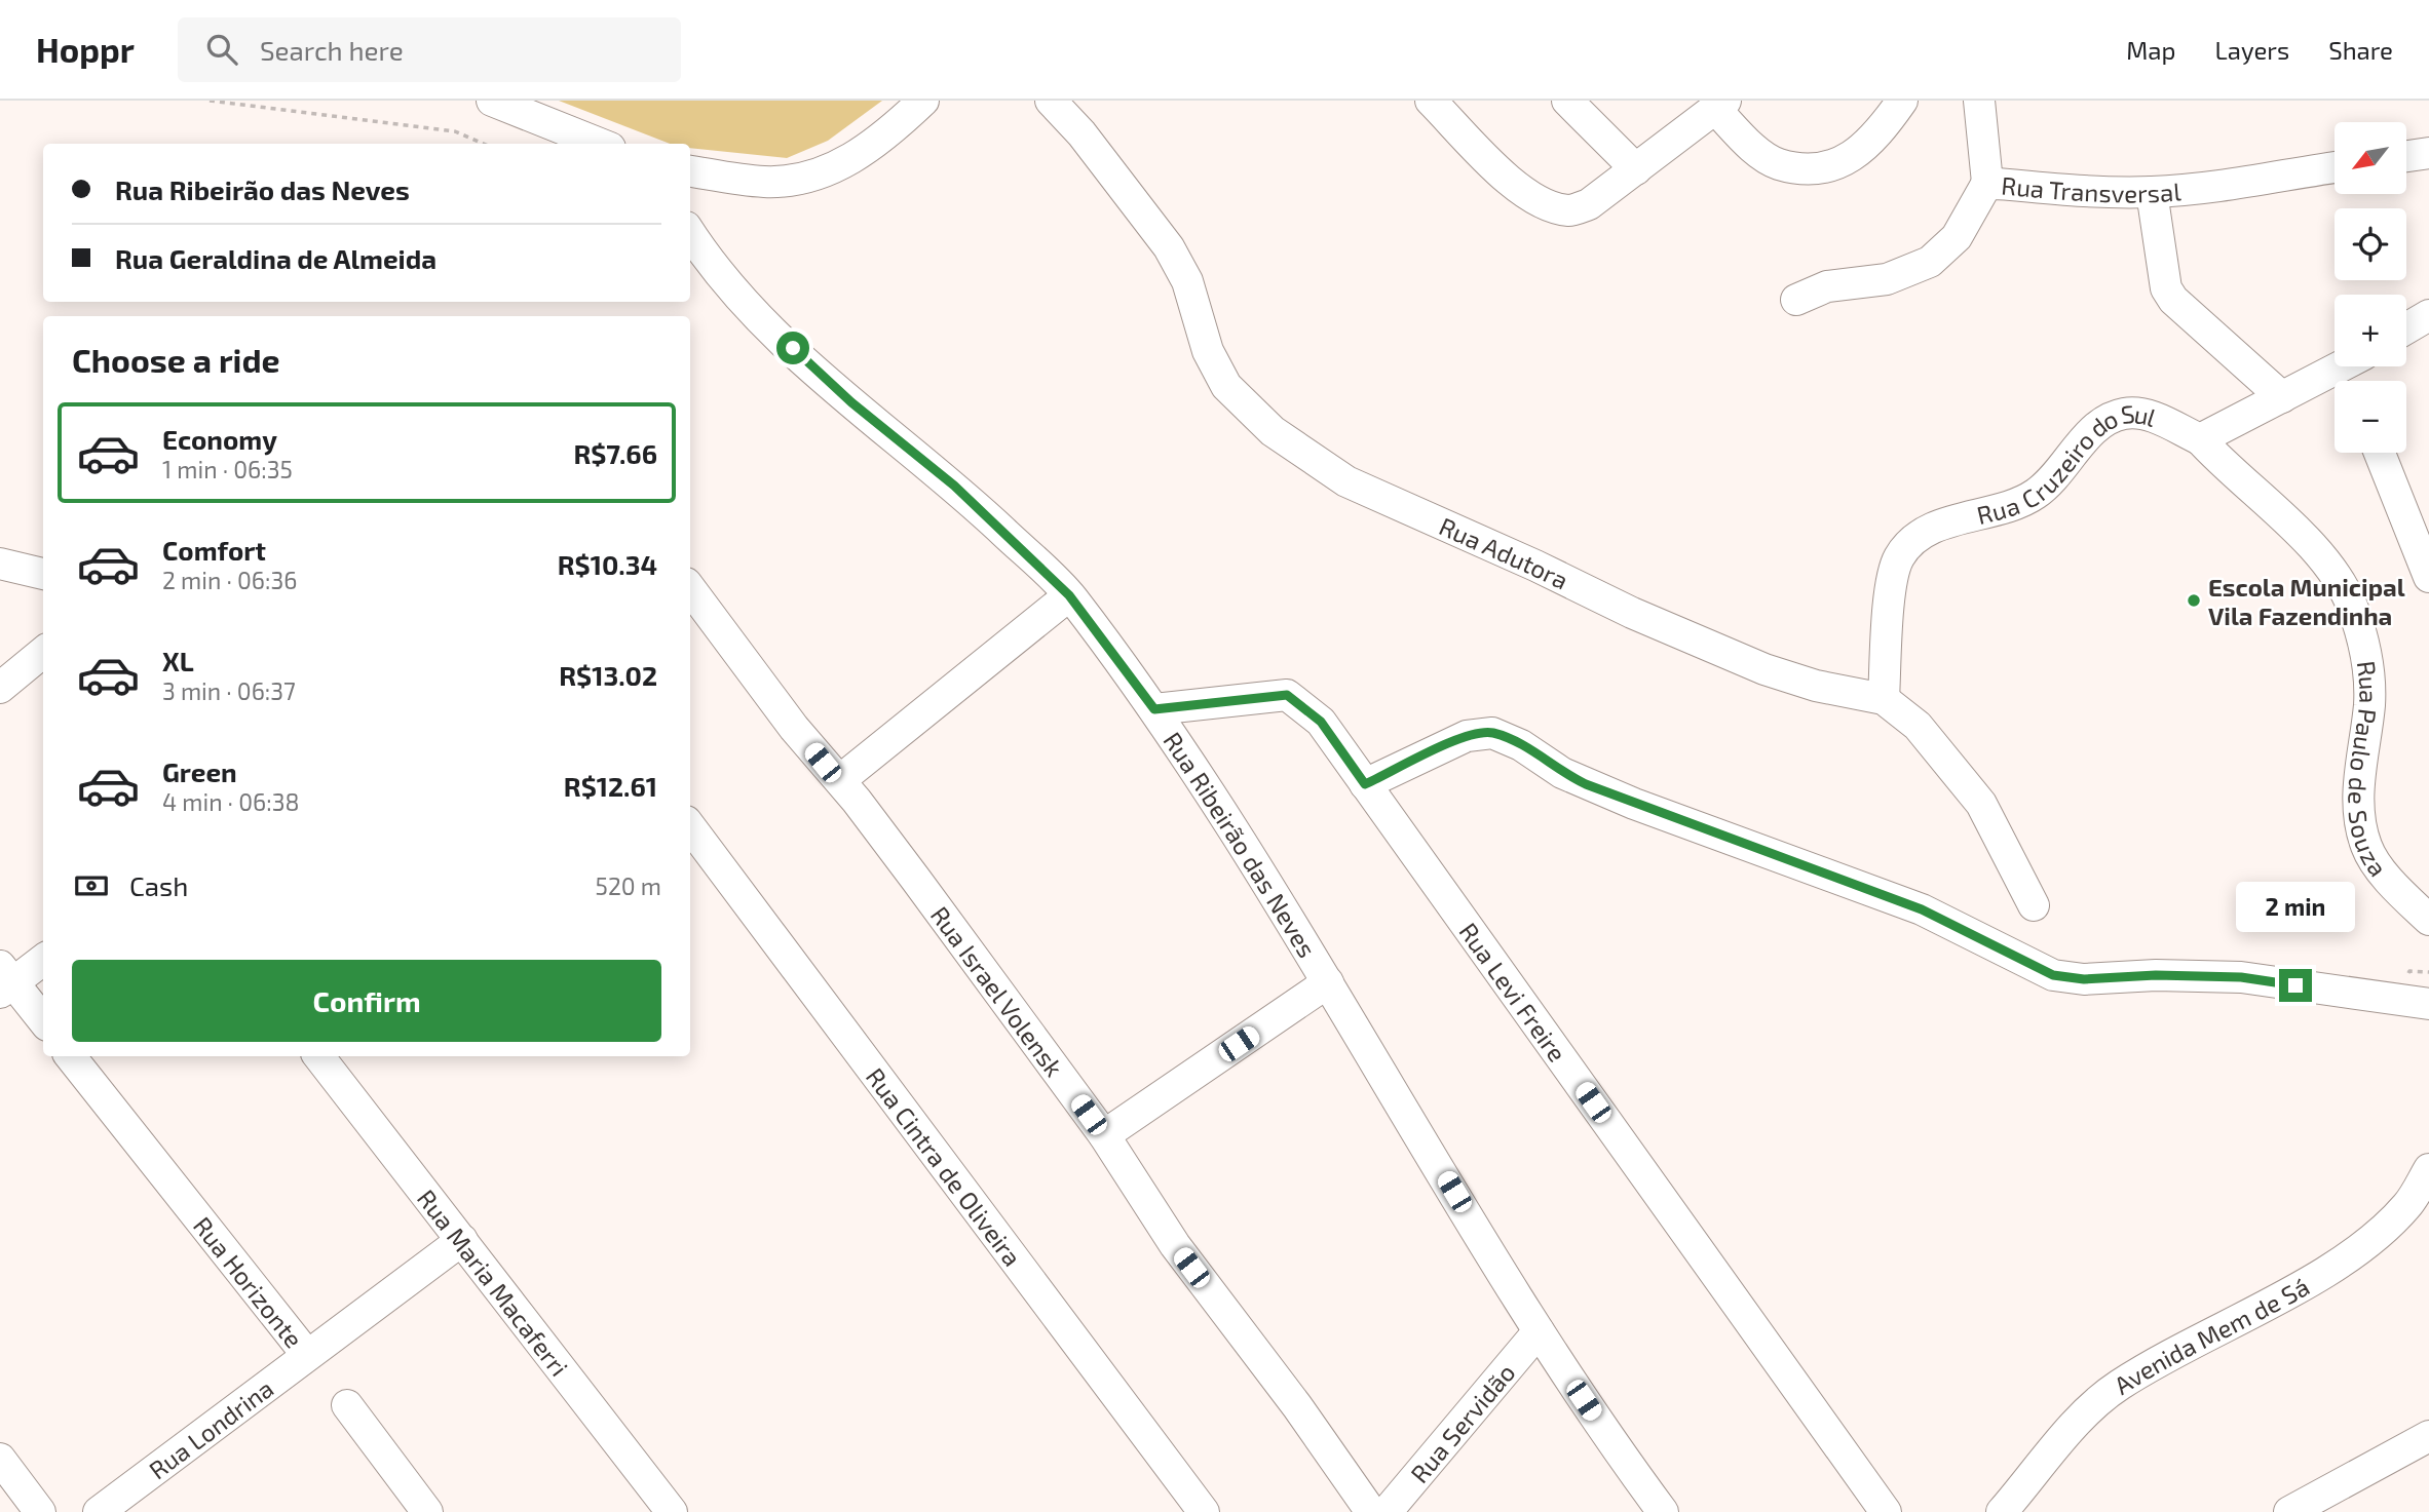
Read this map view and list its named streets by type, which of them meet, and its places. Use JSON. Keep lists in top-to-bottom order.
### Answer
{
  "streets": {
    "street": [
      "Rua Transversal",
      "Rua Cruzeiro do Sul",
      "Rua Adutora",
      "Rua Paulo de Souza",
      "Rua Ribeirão das Neves",
      "Rua Israel Volensk",
      "Rua Levi Freire",
      "Rua Cintra de Oliveira",
      "Rua Horizonte",
      "Rua Maria Macaferri",
      "Avenida Mem de Sá",
      "Rua Servidão",
      "Rua Londrina"
    ]
  },
  "crossings": [
    ["Rua Cruzeiro do Sul", "Rua Adutora"],
    ["Rua Cruzeiro do Sul", "Rua Paulo de Souza"],
    ["Rua Ribeirão das Neves", "Rua Levi Freire"],
    ["Rua Ribeirão das Neves", "Rua Servidão"],
    ["Rua Horizonte", "Rua Londrina"],
    ["Rua Maria Macaferri", "Rua Londrina"]
  ],
  "places": ["Escola Municipal Vila Fazendinha"],
  "north": "bottom left",
  "page": {
    "header": "Hoppr",
    "search": "Search here",
    "nav": ["Map", "Layers", "Share"],
    "map_buttons": ["+", "−"],
    "banner": ["Rua Ribeirão das Neves", "Rua Geraldina de Almeida"],
    "heading": "Choose a ride",
    "list": [
      {
        "name": "Economy",
        "note": "1 min · 06:35",
        "value": "R$7.66"
      },
      {
        "name": "Comfort",
        "note": "2 min · 06:36",
        "value": "R$10.34"
      },
      {
        "name": "XL",
        "note": "3 min · 06:37",
        "value": "R$13.02"
      },
      {
        "name": "Green",
        "note": "4 min · 06:38",
        "value": "R$12.61"
      }
    ],
    "pay": ["Cash", "520 m"],
    "bubble": "2 min",
    "buttons": "Confirm"
  }
}
